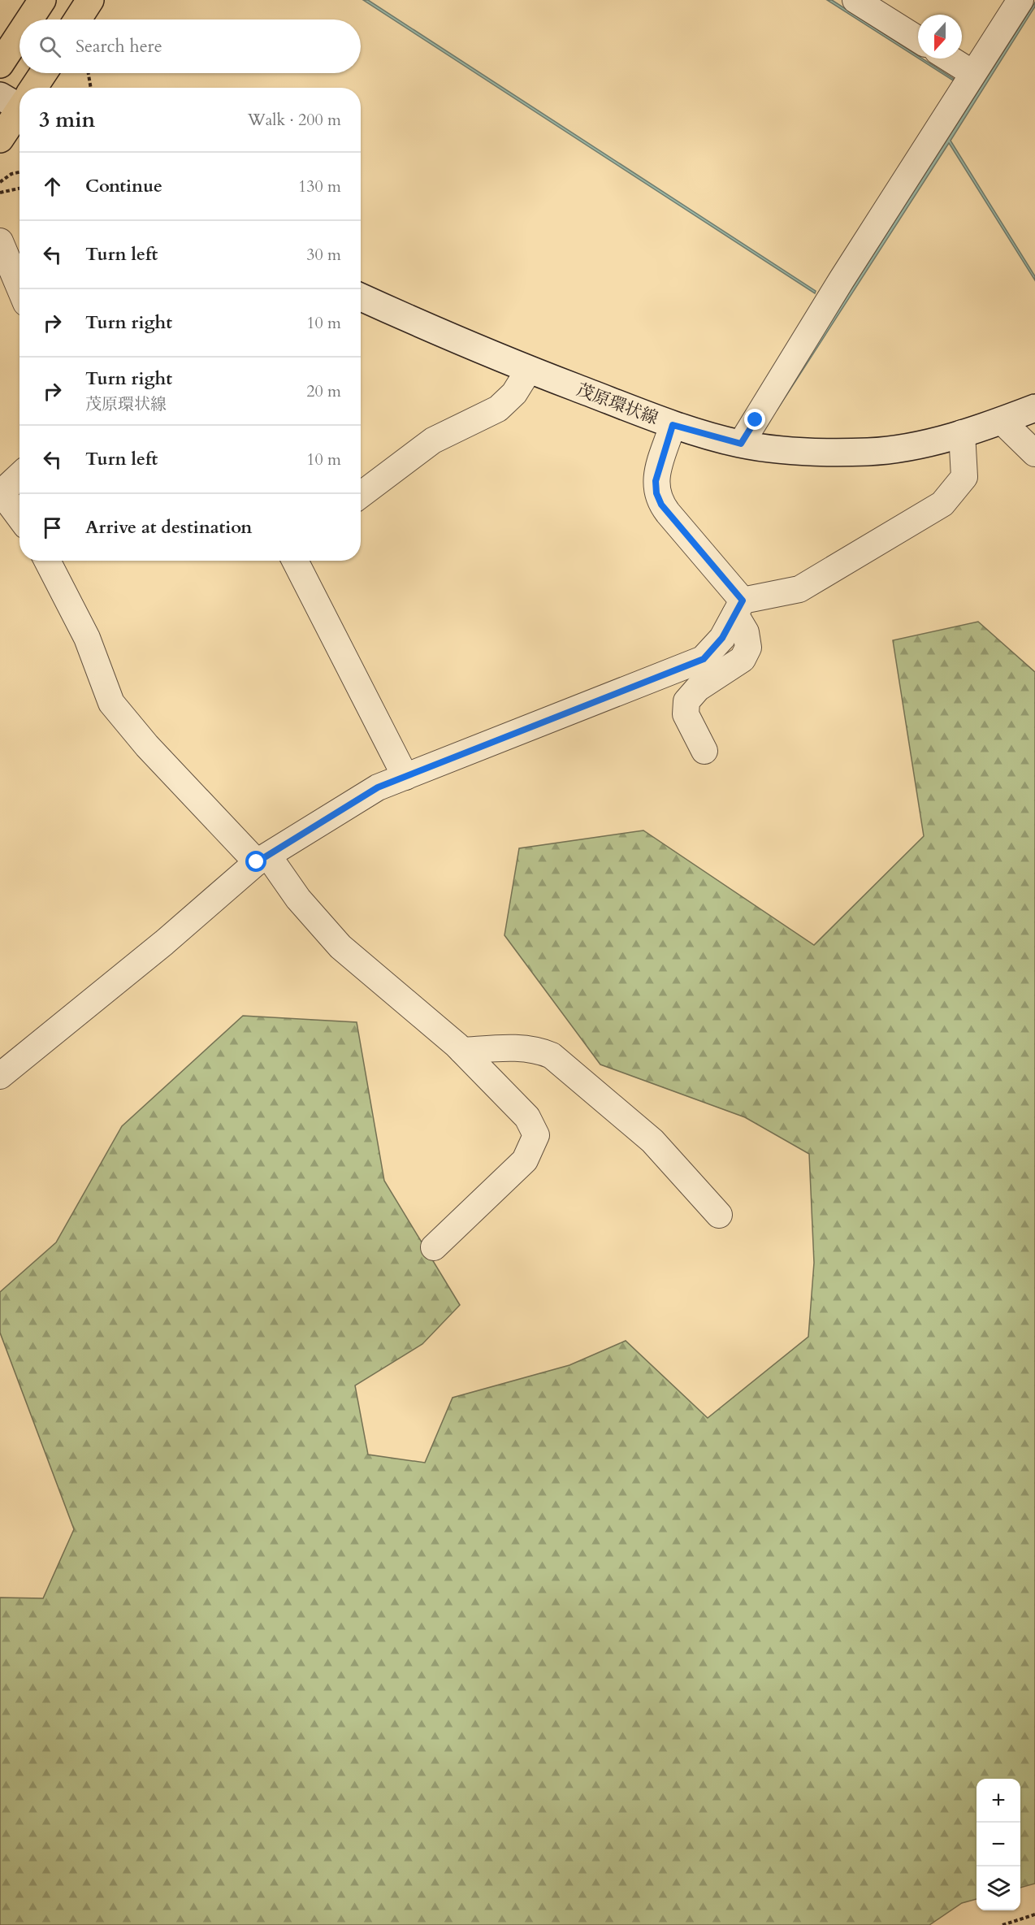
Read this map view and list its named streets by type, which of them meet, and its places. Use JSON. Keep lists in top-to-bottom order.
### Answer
{
  "streets": {
    "main road": ["茂原環状線"]
  },
  "north": "bottom",
  "page": {
    "search": "Search here",
    "heading": ["3 min", "Walk · 200 m"],
    "list": [
      ["Continue", "130 m"],
      ["Turn left", "30 m"],
      ["Turn right", "10 m"],
      ["Turn right", "茂原環状線", "20 m"],
      ["Turn left", "10 m"],
      "Arrive at destination"
    ],
    "map_buttons": ["+", "−"]
  }
}
